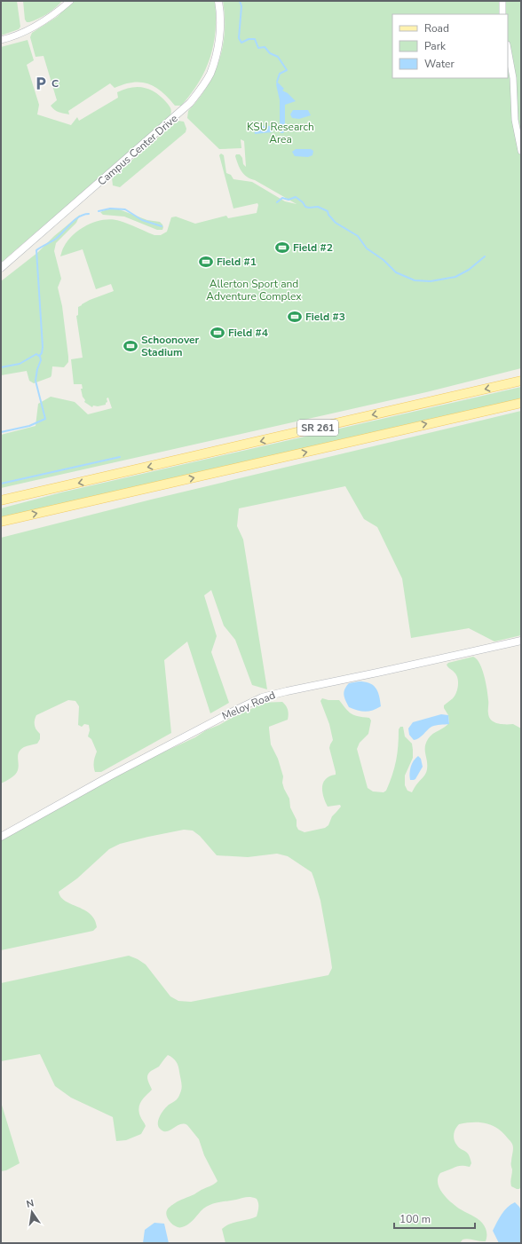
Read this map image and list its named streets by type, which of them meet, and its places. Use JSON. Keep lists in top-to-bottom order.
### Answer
{
  "streets": {
    "main road": ["SR 261"],
    "street": ["Campus Center Drive", "Meloy Road"]
  },
  "parks": ["KSU Research Area", "Allerton Sport and Adventure Complex"],
  "places": {
    "parking": ["C"],
    "sports": [
      "Field #2",
      "Field #1",
      "Field #3",
      "Field #4",
      "Schoonover Stadium"
    ]
  },
  "legend": ["Road", "Park", "Water"],
  "scale_bar": "100 m",
  "north": "top"
}
